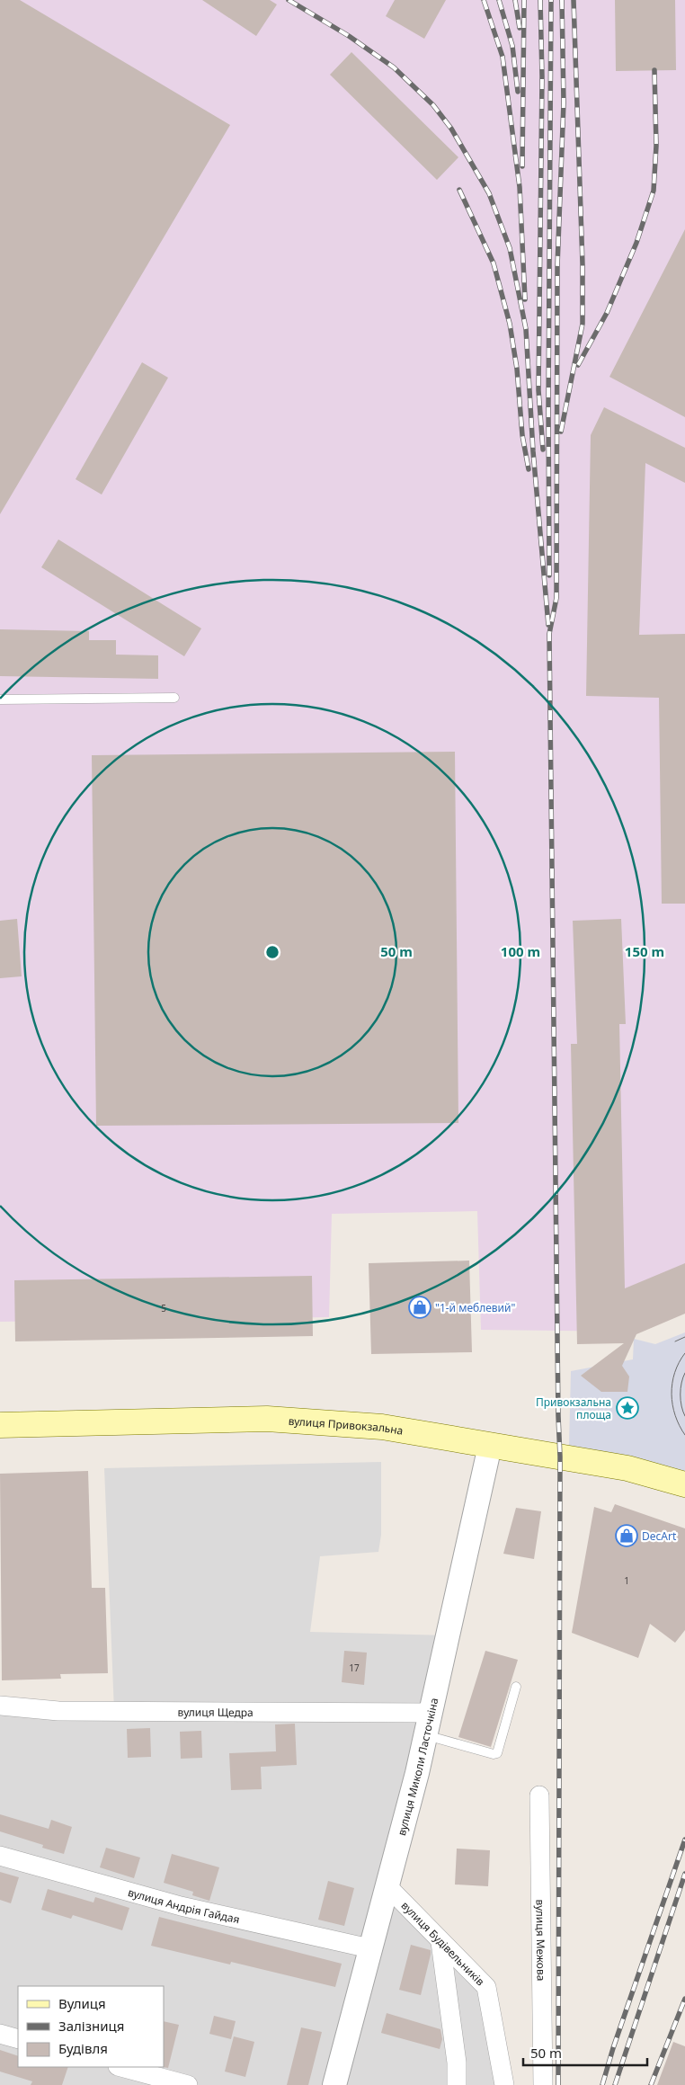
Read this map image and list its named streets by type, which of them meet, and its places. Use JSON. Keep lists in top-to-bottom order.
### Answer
{
  "streets": {
    "main road": ["вулиця Привокзальна"],
    "street": [
      "вулиця Щедра",
      "вулиця Миколи Ласточкіна",
      "вулиця Андрія Гайдая",
      "вулиця Межова",
      "вулиця Будівельників"
    ]
  },
  "crossings": [
    ["вулиця Привокзальна", "вулиця Миколи Ласточкіна"],
    ["вулиця Щедра", "вулиця Миколи Ласточкіна"],
    ["вулиця Миколи Ласточкіна", "вулиця Андрія Гайдая"],
    ["вулиця Миколи Ласточкіна", "вулиця Будівельників"]
  ],
  "places": {
    "shop": ["\"1-й меблевий\"", "DecArt"],
    "place": ["Привокзальна площа"]
  },
  "house_numbers": ["5", "1", "17"],
  "legend": ["Вулиця", "Залізниця", "Будівля"],
  "scale_bar": "50 m",
  "rings": ["50 m", "100 m", "150 m"]
}
